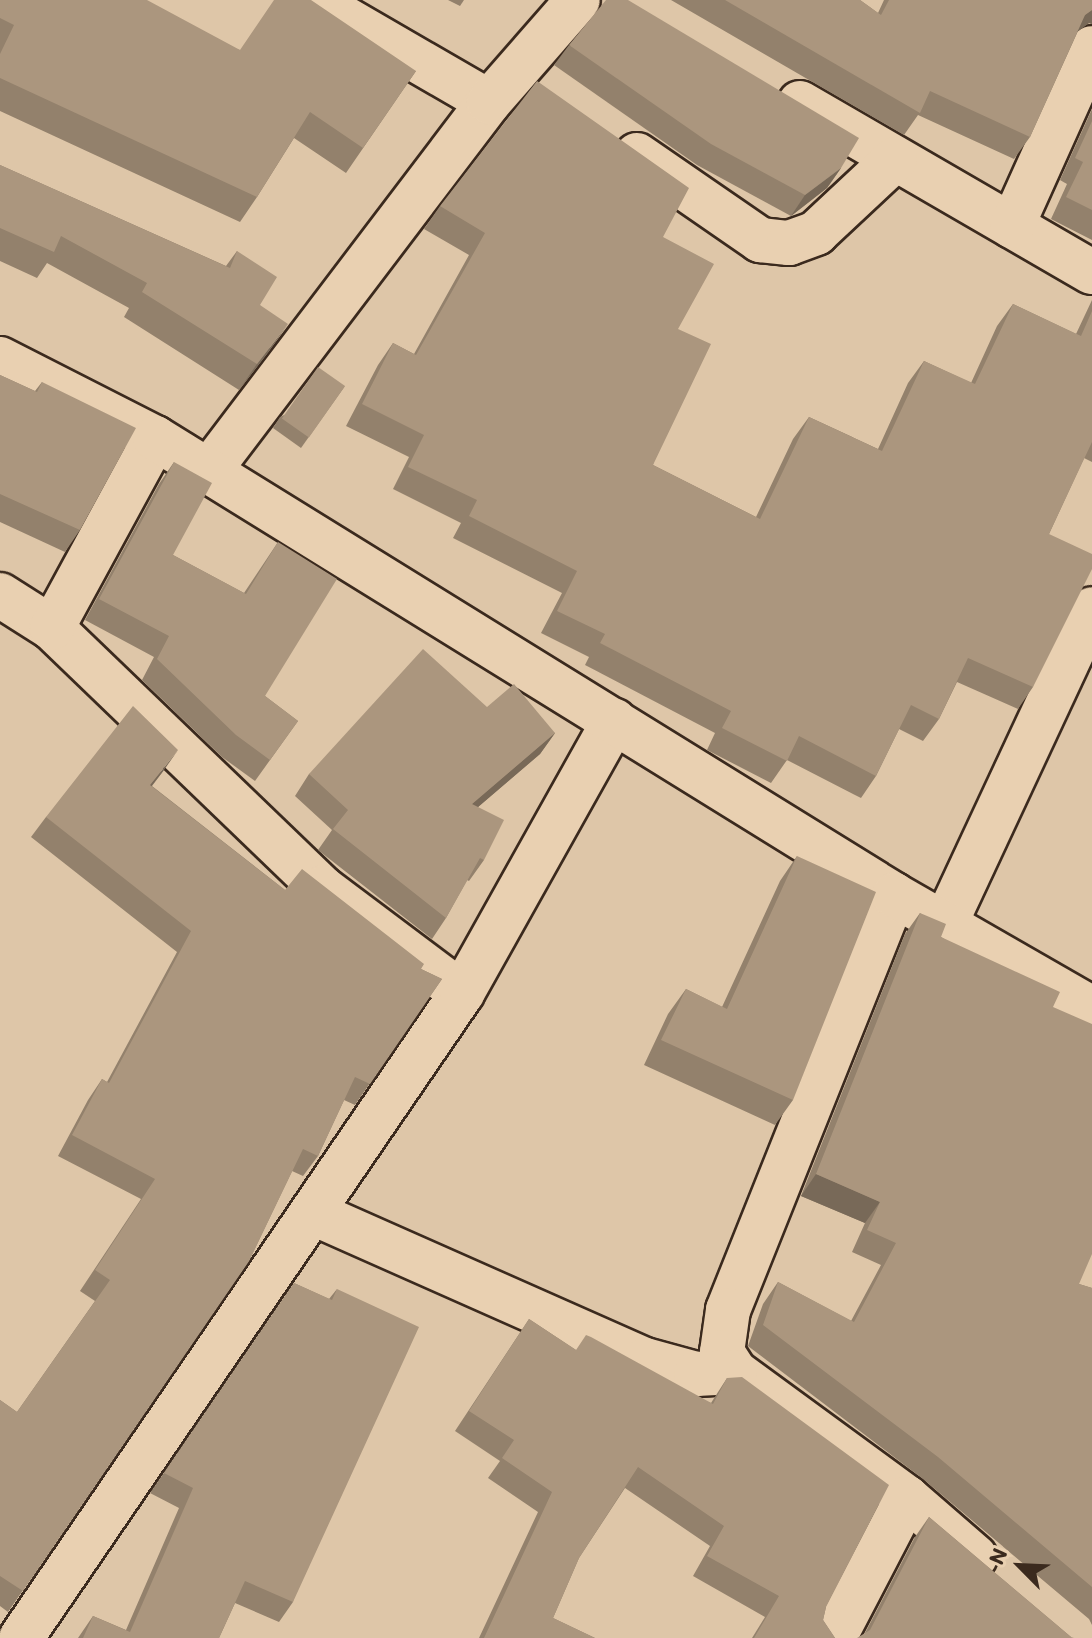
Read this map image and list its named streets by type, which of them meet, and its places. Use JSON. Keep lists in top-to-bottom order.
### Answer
{
  "north": "top left"
}
